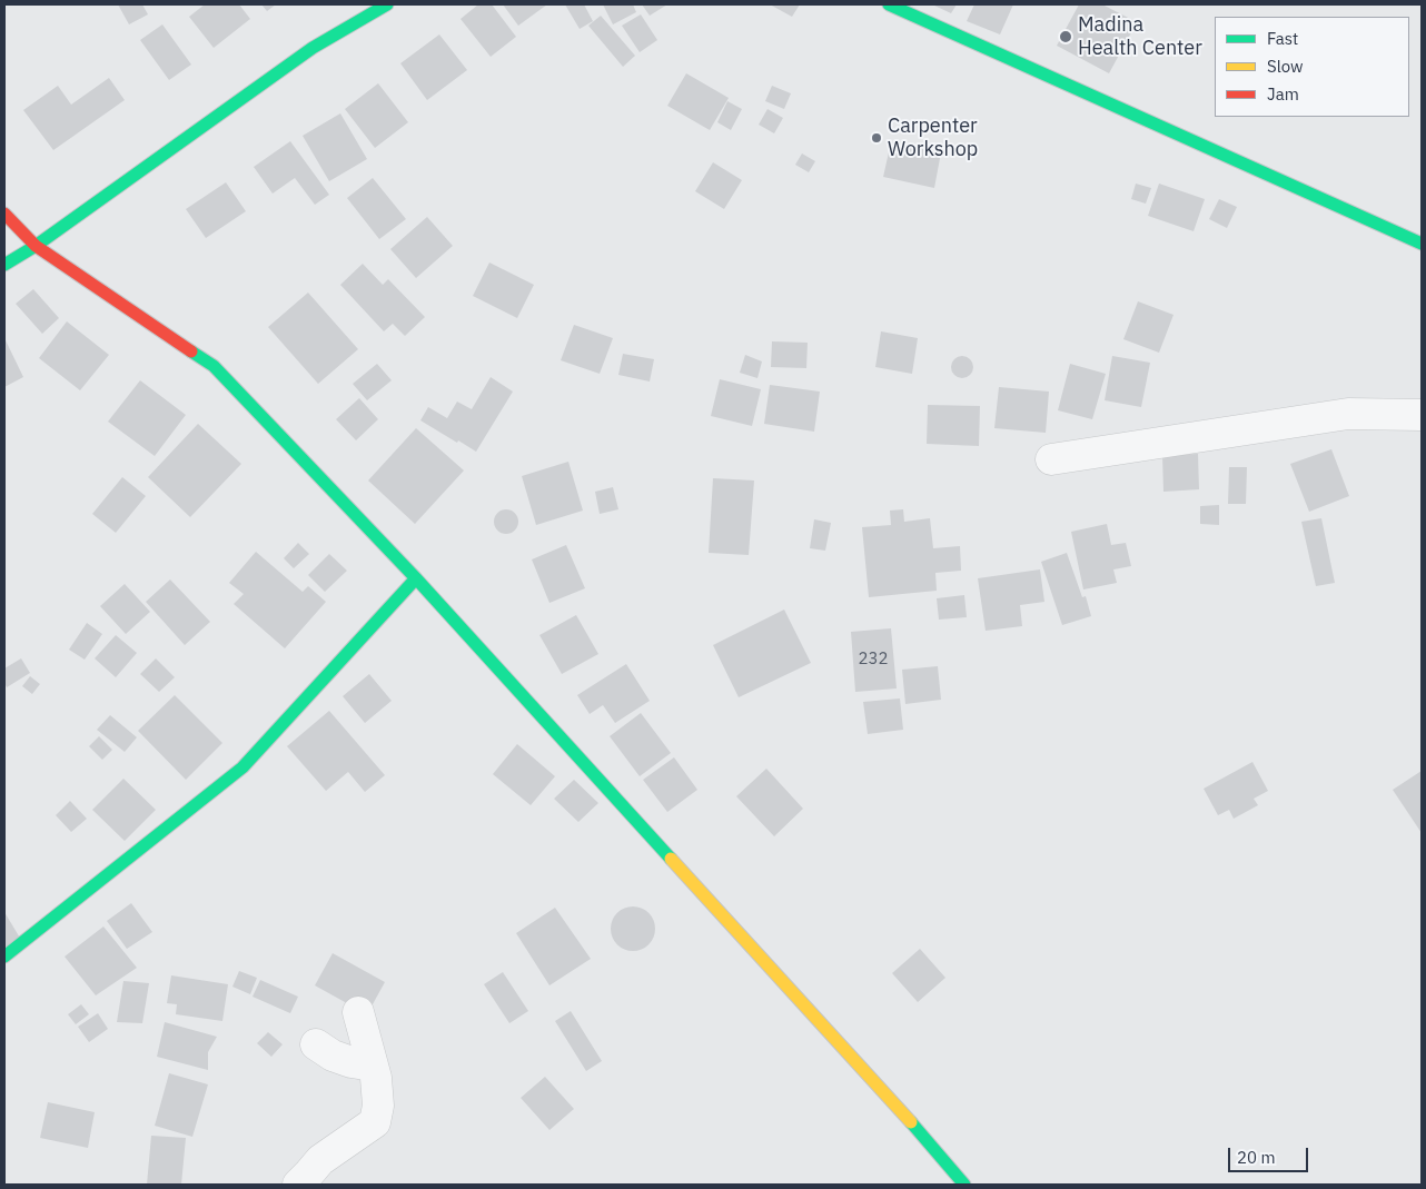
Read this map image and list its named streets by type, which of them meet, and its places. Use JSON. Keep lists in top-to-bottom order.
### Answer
{
  "places": ["Madina Health Center", "Carpenter Workshop"],
  "house_numbers": ["232"],
  "legend": ["Fast", "Slow", "Jam"],
  "scale_bar": "20 m"
}
